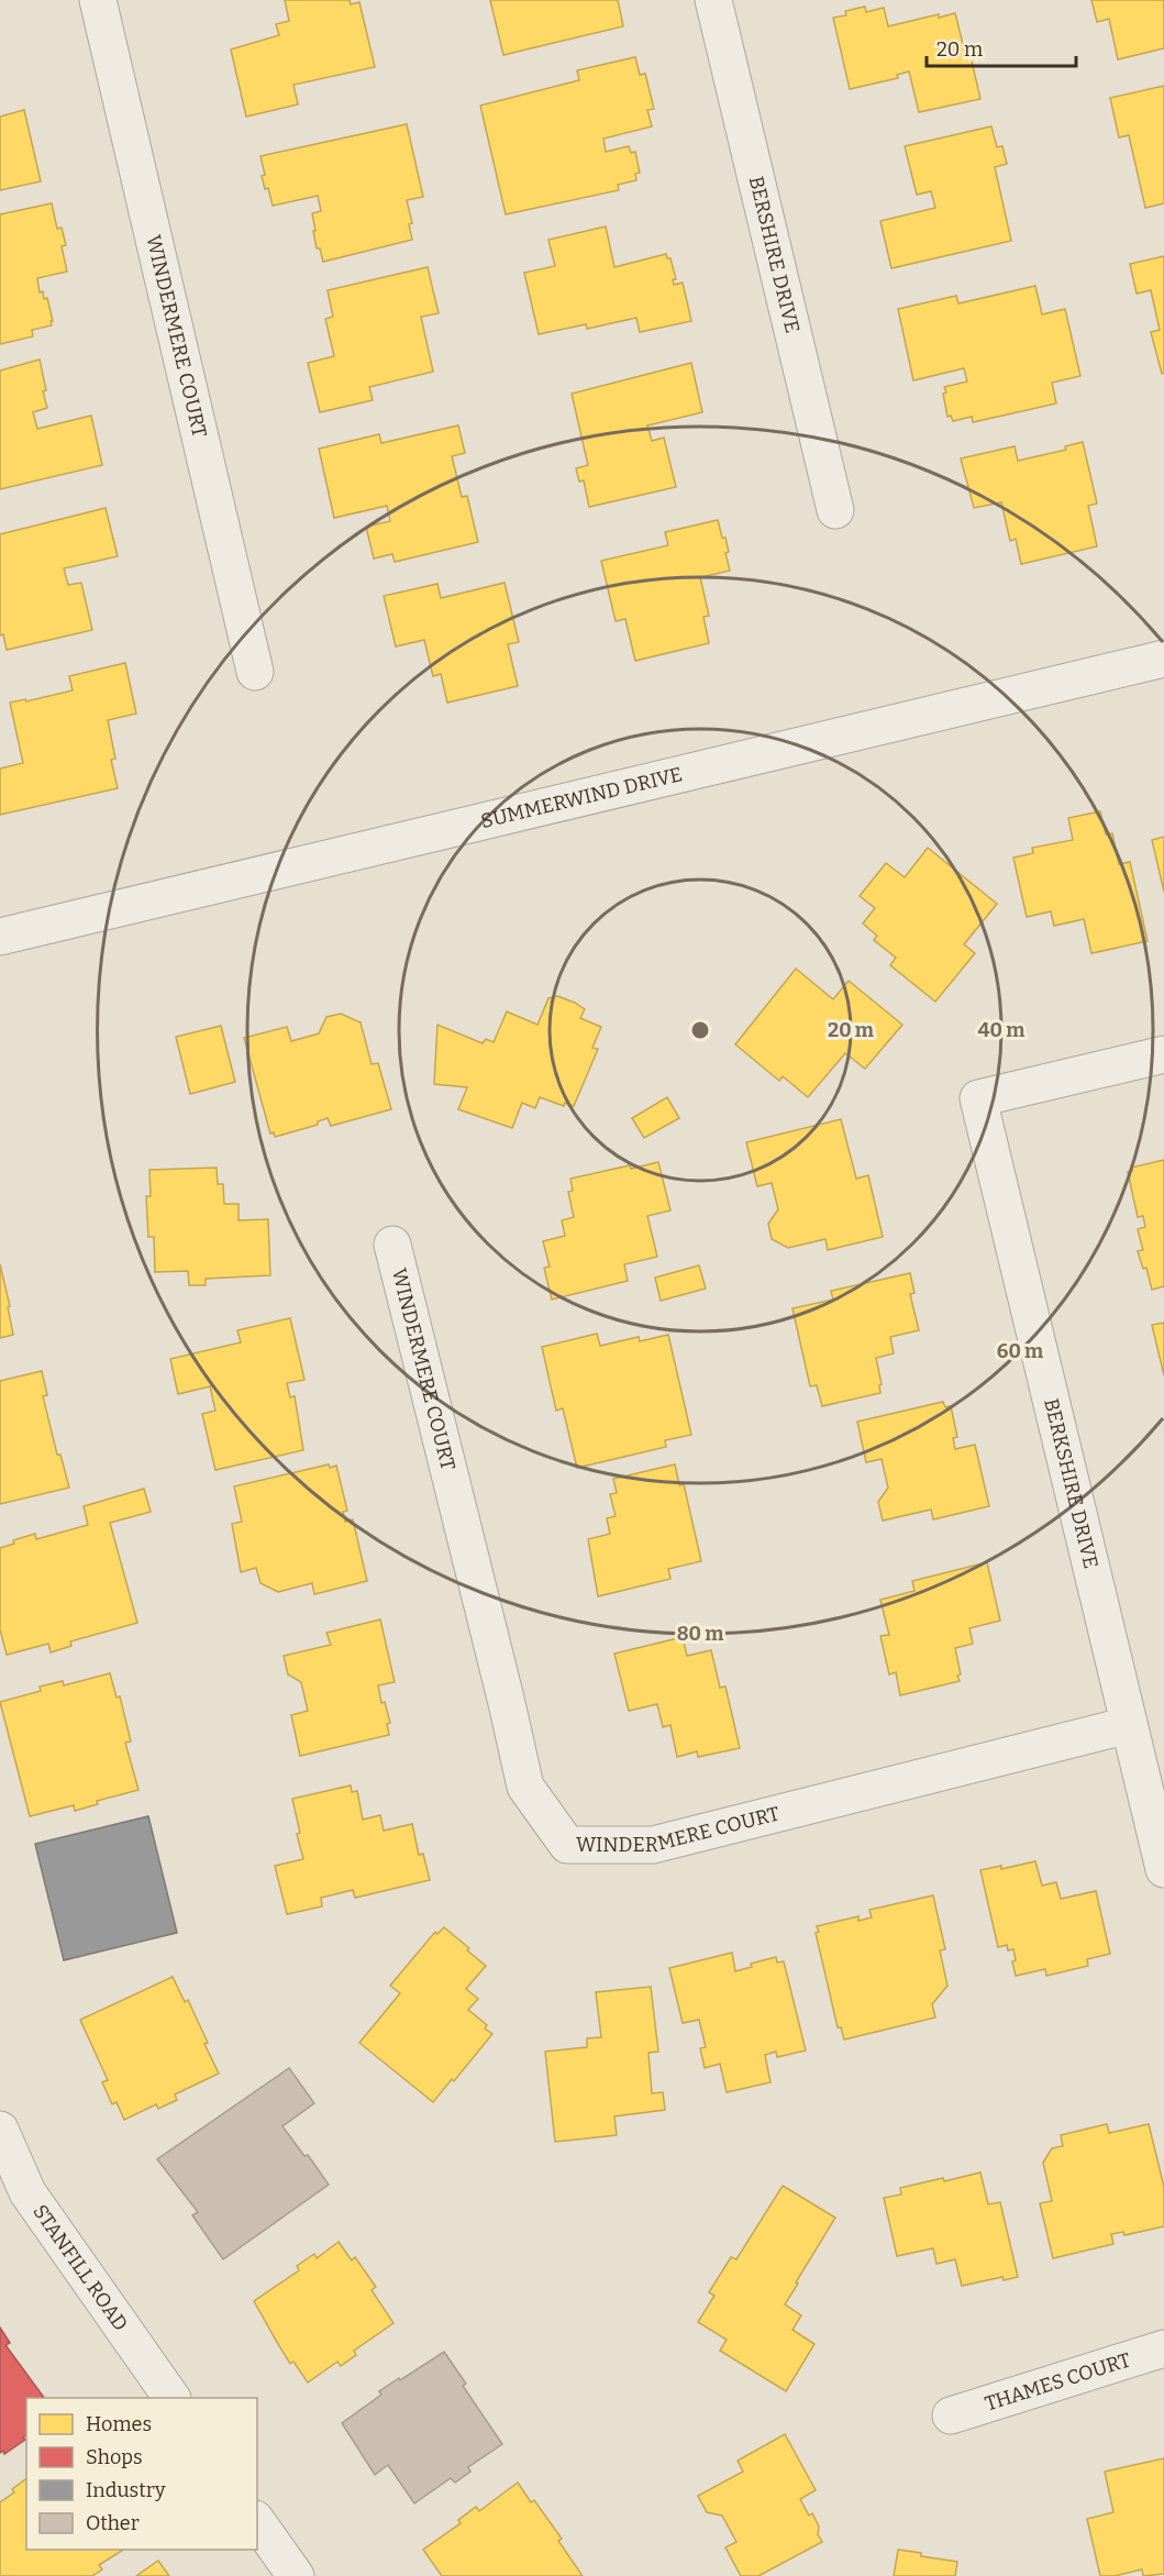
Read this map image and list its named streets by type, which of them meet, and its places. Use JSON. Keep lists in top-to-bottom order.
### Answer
{
  "streets": {
    "street": [
      "BERSHIRE DRIVE",
      "WINDERMERE COURT",
      "SUMMERWIND DRIVE",
      "BERKSHIRE DRIVE",
      "STANFILL ROAD",
      "THAMES COURT"
    ]
  },
  "crossings": [
    ["WINDERMERE COURT", "BERKSHIRE DRIVE"]
  ],
  "legend": [
    "Homes",
    "Shops",
    "Industry",
    "Other"
  ],
  "scale_bar": "20 m",
  "rings": [
    "20 m",
    "40 m",
    "60 m",
    "80 m"
  ]
}
